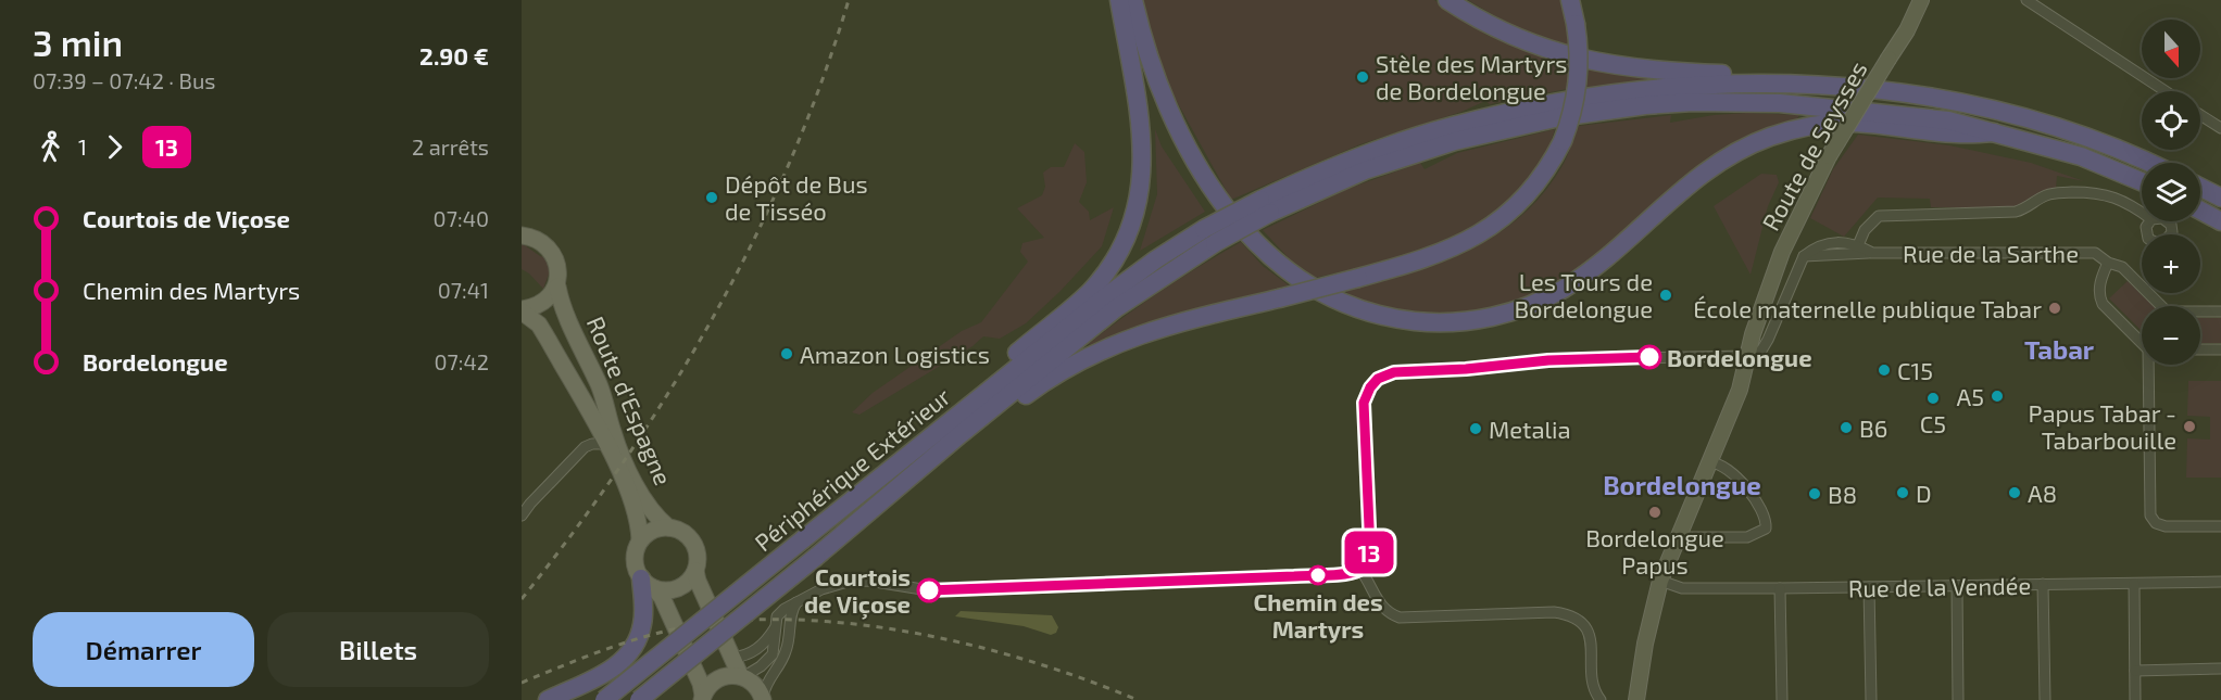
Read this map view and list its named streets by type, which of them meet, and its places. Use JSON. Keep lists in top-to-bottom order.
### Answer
{
  "streets": {
    "highway": ["Périphérique Extérieur"],
    "main road": ["Route de Seysses", "Route d'Espagne"],
    "street": ["Rue de la Sarthe", "Rue de la Vendée"]
  },
  "crossings": [
    ["Route de Seysses", "Rue de la Vendée"]
  ],
  "districts": ["Tabar", "Bordelongue"],
  "places": [
    "Stèle des Martyrs de Bordelongue",
    "Dépôt de Bus de Tisséo",
    "Les Tours de Bordelongue",
    "École maternelle publique Tabar",
    "Amazon Logistics",
    "Bordelongue",
    "C15",
    "A5",
    "C5",
    "Papus Tabar - Tabarbouille",
    "B6",
    "Metalia",
    "D",
    "A8",
    "B8",
    "Bordelongue Papus",
    "Chemin des Martyrs",
    "Courtois de Viçose"
  ],
  "lines": ["bus line 13"],
  "north": "bottom",
  "page": {
    "heading": ["3 min", "07:39 – 07:42 · Bus", "2.90 €"],
    "on_map": "13",
    "map_buttons": ["+", "−"],
    "legs": ["1", "13", "2 arrêts"],
    "list": [
      {
        "name": "Courtois de Viçose",
        "value": "07:40"
      },
      {
        "name": "Chemin des Martyrs",
        "value": "07:41"
      },
      {
        "name": "Bordelongue",
        "value": "07:42"
      }
    ],
    "buttons": ["Démarrer", "Billets"]
  }
}
